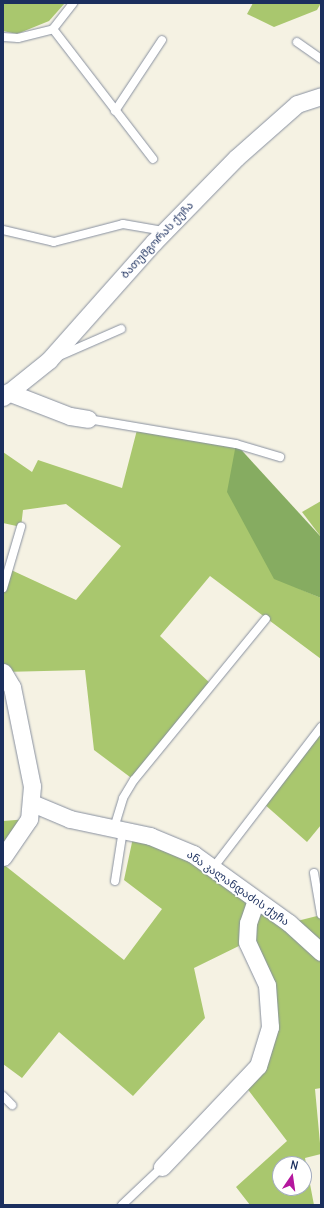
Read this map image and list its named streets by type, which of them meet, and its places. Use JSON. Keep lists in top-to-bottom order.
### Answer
{
  "streets": {
    "street": ["ბათუმგორას ქუჩა", "ანა კალანდაძის ქუჩა"]
  },
  "north": "top"
}
